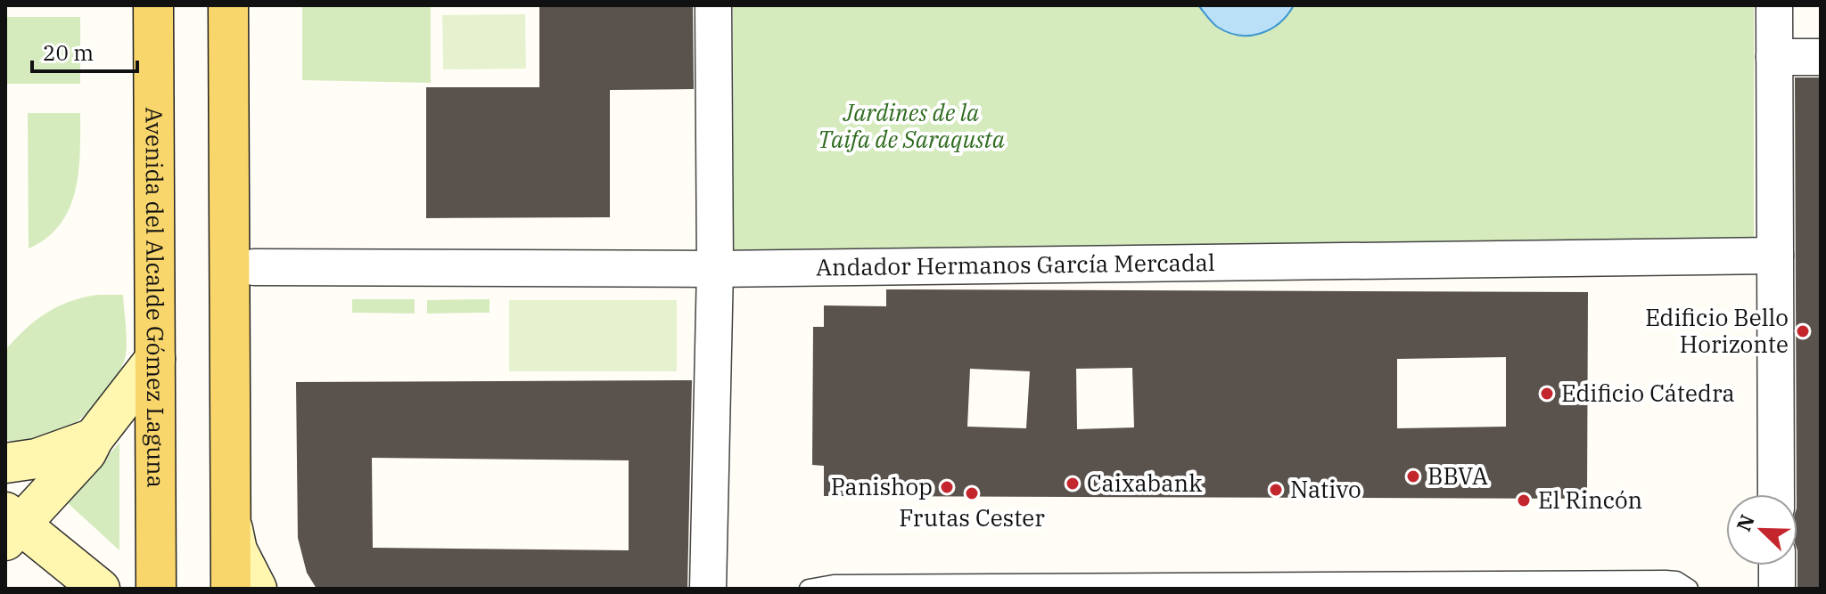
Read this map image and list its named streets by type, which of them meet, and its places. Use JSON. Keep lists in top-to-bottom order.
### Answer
{
  "streets": {
    "main road": ["Avenida del Alcalde Gómez Laguna"],
    "street": ["Andador Hermanos García Mercadal"]
  },
  "parks": ["Jardines de la Taifa de Saraqusta"],
  "places": [
    "Edificio Bello Horizonte",
    "Edificio Cátedra",
    "BBVA",
    "Caixabank",
    "Panishop",
    "Nativo",
    "Frutas Cester",
    "El Rincón"
  ],
  "scale_bar": "20 m",
  "north": "top left"
}
